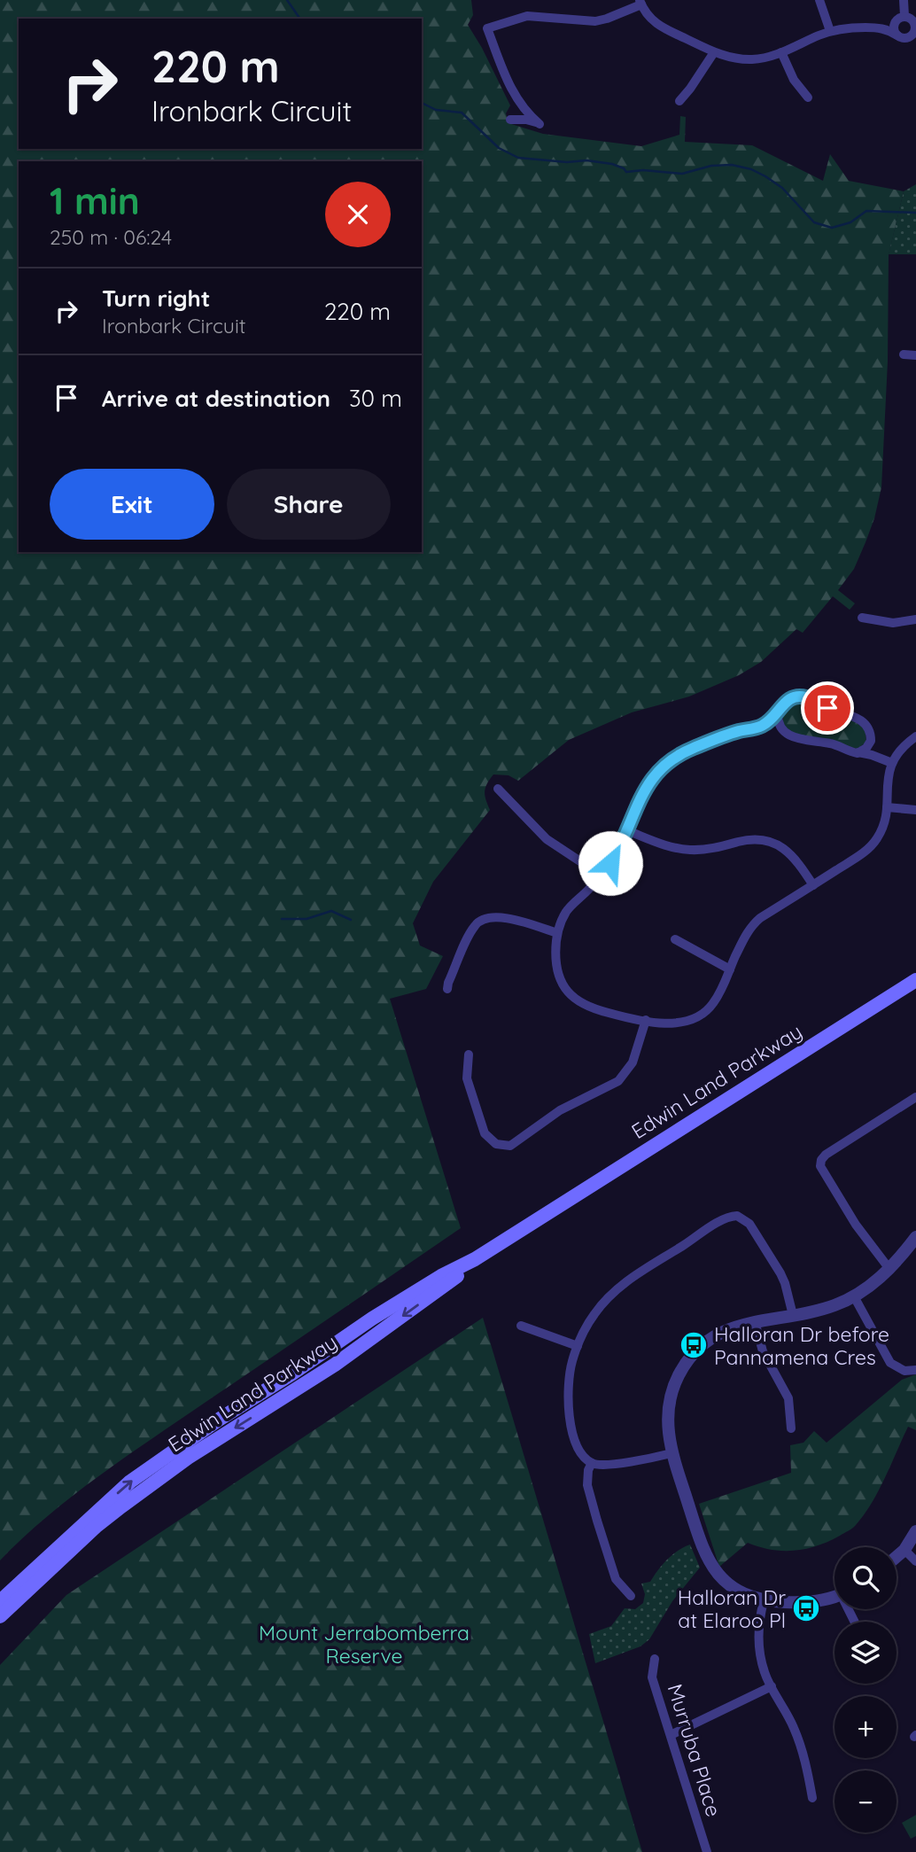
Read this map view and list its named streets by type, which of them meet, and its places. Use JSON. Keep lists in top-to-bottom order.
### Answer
{
  "streets": {
    "main road": ["Edwin Land Parkway"],
    "street": ["Murruba Place"]
  },
  "parks": ["Mount Jerrabomberra Reserve"],
  "places": {
    "bus stop": ["Halloran Dr before Pannamena Cres", "Halloran Dr at Elaroo Pl"]
  },
  "page": {
    "turn": ["220 m", "Ironbark Circuit"],
    "heading": ["1 min", "250 m · 06:24"],
    "list": [
      {
        "name": "Turn right",
        "note": "Ironbark Circuit",
        "value": "220 m"
      },
      {
        "name": "Arrive at destination",
        "value": "30 m"
      }
    ],
    "buttons": ["Exit", "Share"],
    "map_buttons": ["+", "−"]
  }
}
